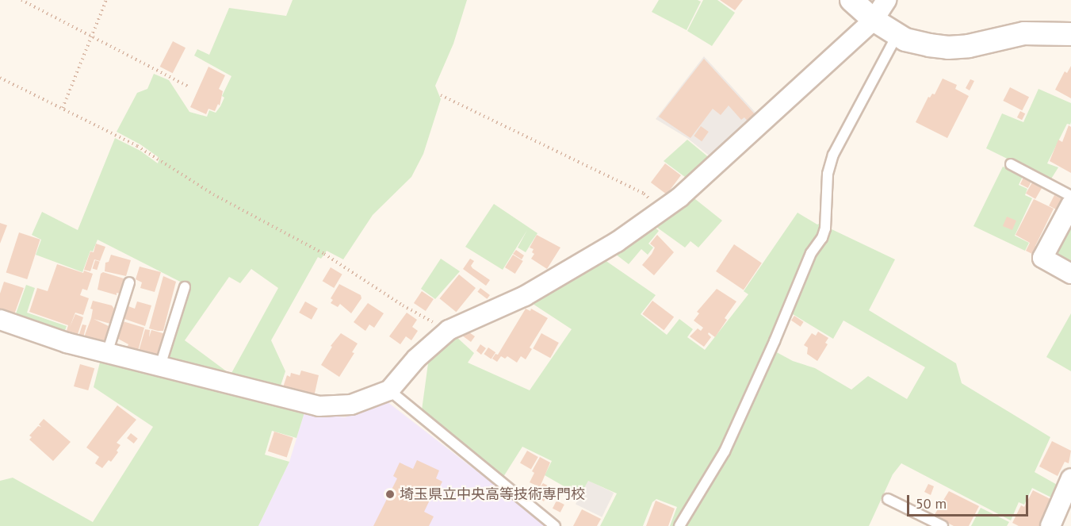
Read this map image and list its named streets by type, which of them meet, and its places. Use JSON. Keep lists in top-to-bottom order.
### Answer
{
  "places": ["埼玉県立中央高等技術専門校"],
  "scale_bar": "50 m"
}
